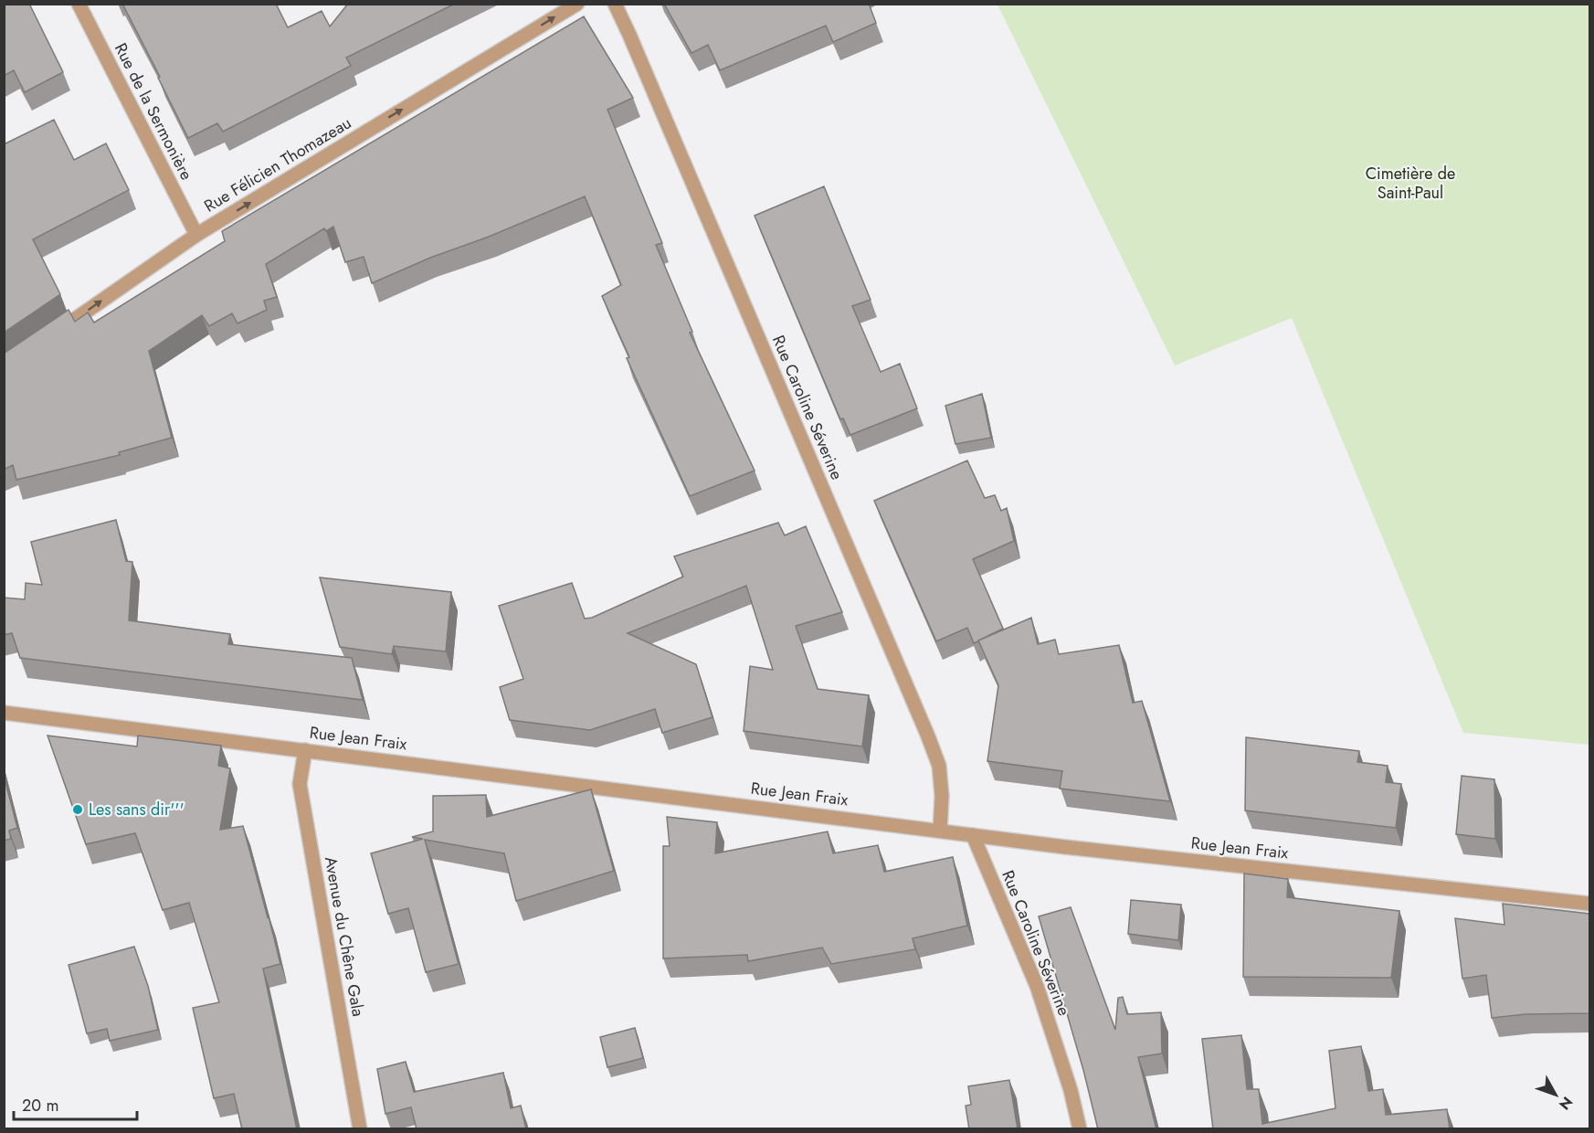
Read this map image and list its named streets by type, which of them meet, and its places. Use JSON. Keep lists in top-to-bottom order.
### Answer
{
  "streets": {
    "street": [
      "Rue de la Sermonière",
      "Rue Félicien Thomazeau",
      "Rue Caroline Séverine",
      "Rue Jean Fraix",
      "Avenue du Chêne Gala"
    ]
  },
  "crossings": [
    ["Rue de la Sermonière", "Rue Félicien Thomazeau"],
    ["Rue Caroline Séverine", "Rue Jean Fraix"],
    ["Rue Jean Fraix", "Avenue du Chêne Gala"]
  ],
  "one_way": ["Rue Félicien Thomazeau"],
  "parks": ["Cimetière de Saint-Paul"],
  "places": ["Les sans dir'''"],
  "scale_bar": "20 m",
  "north": "bottom right"
}
